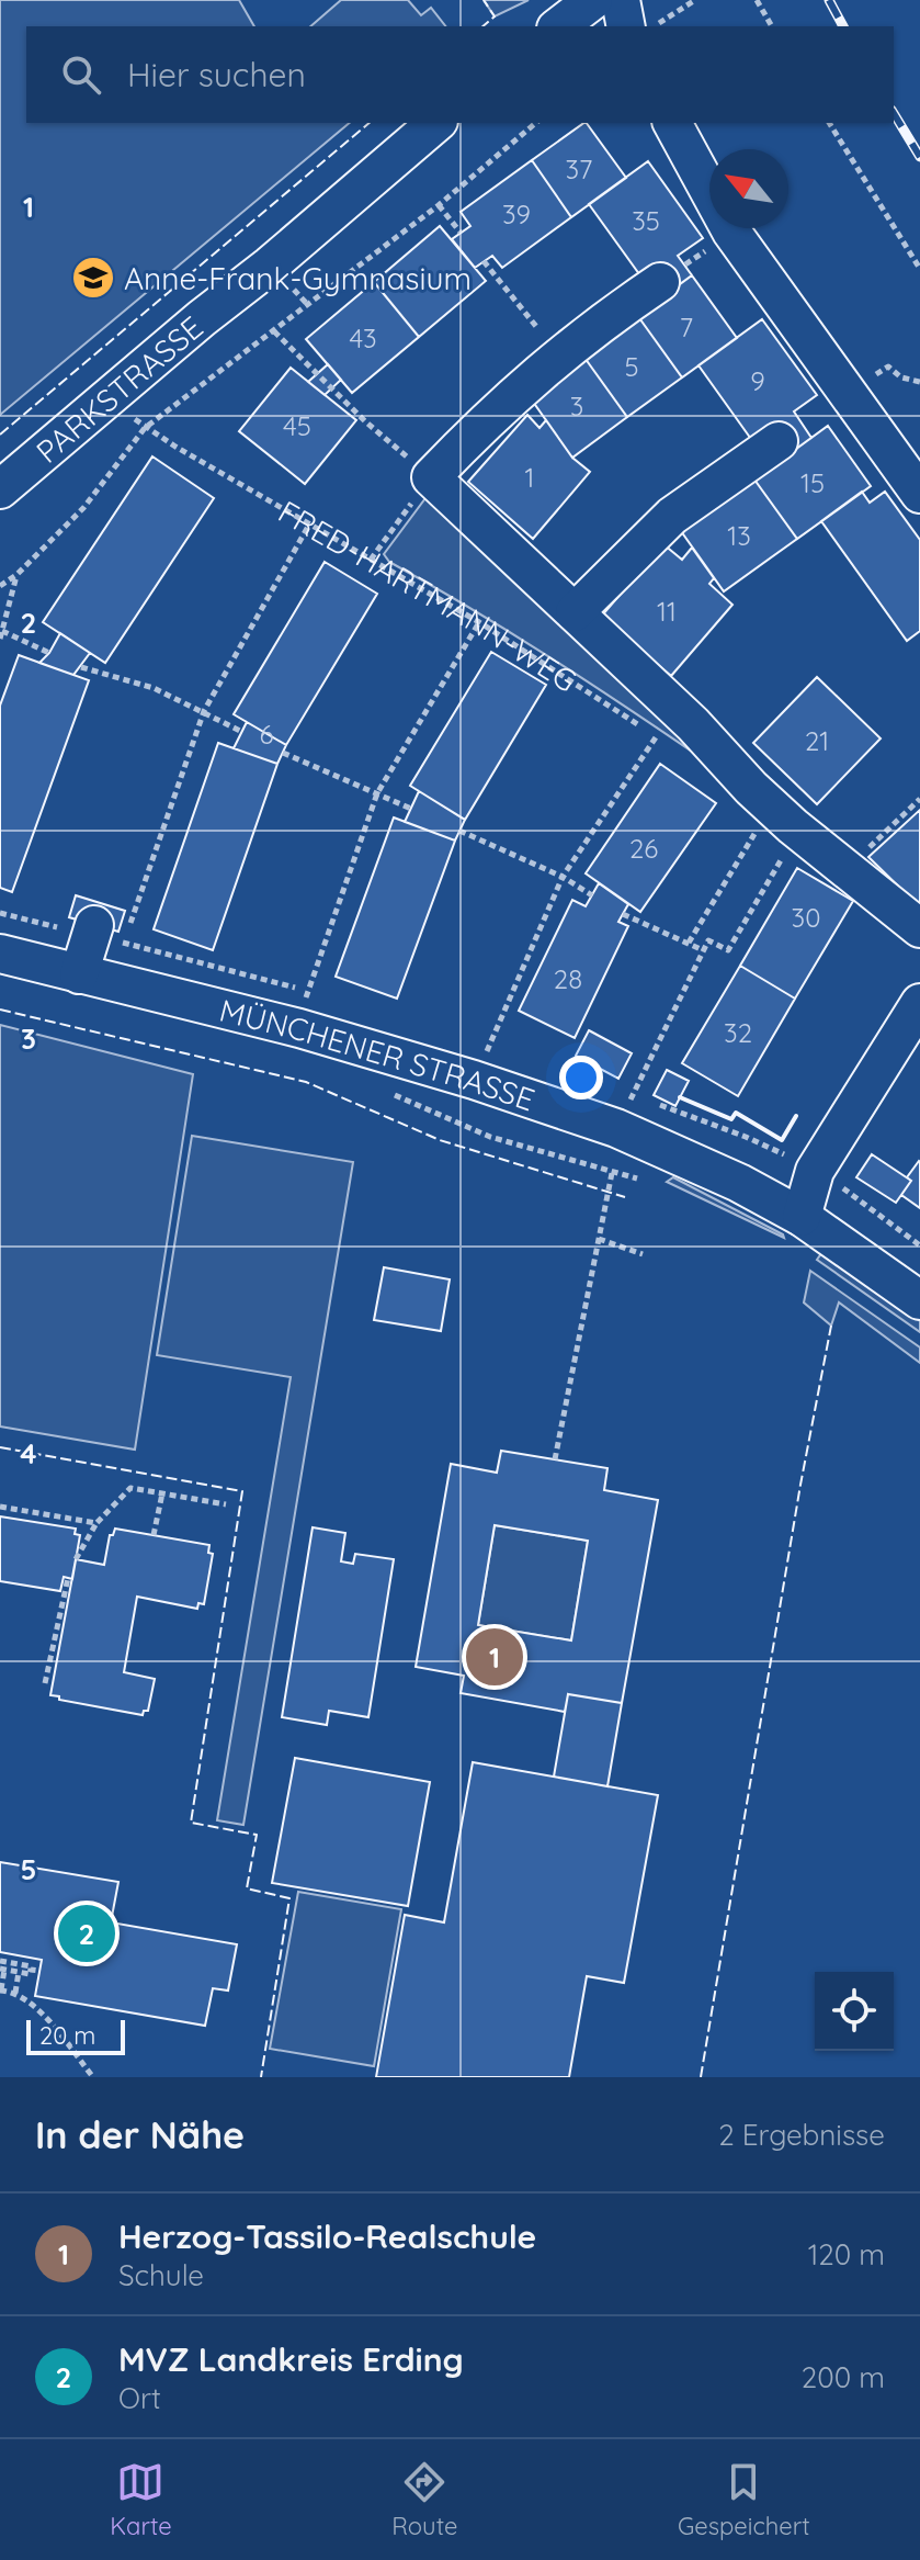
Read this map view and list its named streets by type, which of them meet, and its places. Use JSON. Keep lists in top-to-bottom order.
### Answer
{
  "streets": {
    "street": ["PARKSTRASSE", "FRED-HARTMANN-WEG", "MÜNCHENER STRASSE"]
  },
  "crossings": [
    ["PARKSTRASSE", "FRED-HARTMANN-WEG"]
  ],
  "places": {
    "school or university": ["Anne-Frank-Gymnasium"]
  },
  "house_numbers": [
    "37",
    "39",
    "35",
    "7",
    "43",
    "5",
    "9",
    "3",
    "45",
    "1",
    "15",
    "13",
    "11",
    "6",
    "21",
    "26",
    "30",
    "28",
    "32"
  ],
  "scale_bar": "20 m",
  "north": "top left",
  "page": {
    "search": "Hier suchen",
    "pins": ["1", "2"],
    "scale": "20 m",
    "heading": ["In der Nähe", "2 Ergebnisse"],
    "list": [
      {
        "mark": "1",
        "name": "Herzog-Tassilo-Realschule",
        "note": "Schule",
        "value": "120 m"
      },
      {
        "mark": "2",
        "name": "MVZ Landkreis Erding",
        "note": "Ort",
        "value": "200 m"
      }
    ],
    "nav": ["Karte", "Route", "Gespeichert"]
  },
  "grid": {
    "rows": [
      "1",
      "2",
      "3",
      "4",
      "5"
    ]
  }
}
